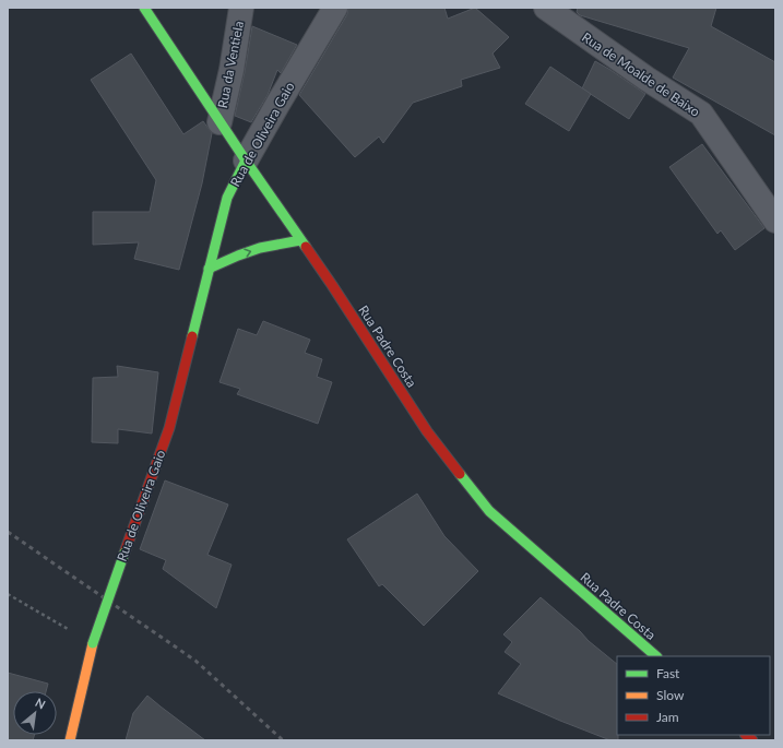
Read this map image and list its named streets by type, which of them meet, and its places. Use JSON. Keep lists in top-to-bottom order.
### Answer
{
  "streets": {
    "street": [
      "Rua da Ventiela",
      "Rua de Moalde de Baixo",
      "Rua de Oliveira Gaio",
      "Rua Padre Costa"
    ]
  },
  "crossings": [
    ["Rua da Ventiela", "Rua Padre Costa"],
    ["Rua de Oliveira Gaio", "Rua Padre Costa"]
  ],
  "legend": ["Fast", "Slow", "Jam"],
  "north": "top right"
}
